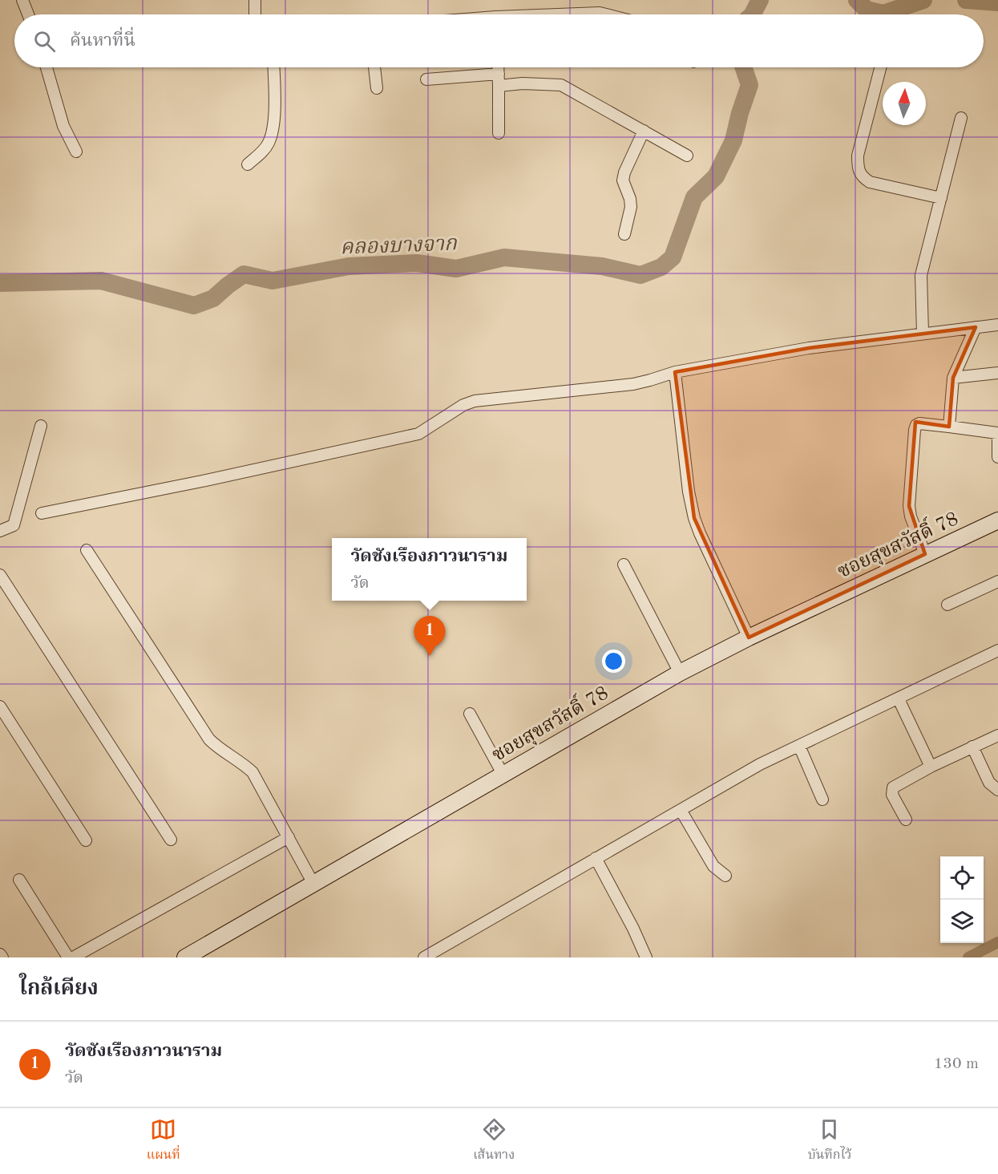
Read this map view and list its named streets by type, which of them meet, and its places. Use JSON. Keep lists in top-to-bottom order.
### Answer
{
  "streets": {
    "street": ["ซอยสุขสวัสดิ์ 78"]
  },
  "water": ["คลองบางจาก"],
  "north": "top",
  "page": {
    "search": "ค้นหาที่นี่",
    "popup": ["วัดชังเรืองภาวนาราม", "วัด"],
    "pins": "1",
    "heading": "ใกล้เคียง",
    "list": [
      {
        "mark": "1",
        "name": "วัดชังเรืองภาวนาราม",
        "note": "วัด",
        "value": "130 m"
      }
    ],
    "nav": ["แผนที่", "เส้นทาง", "บันทึกไว้"]
  }
}
